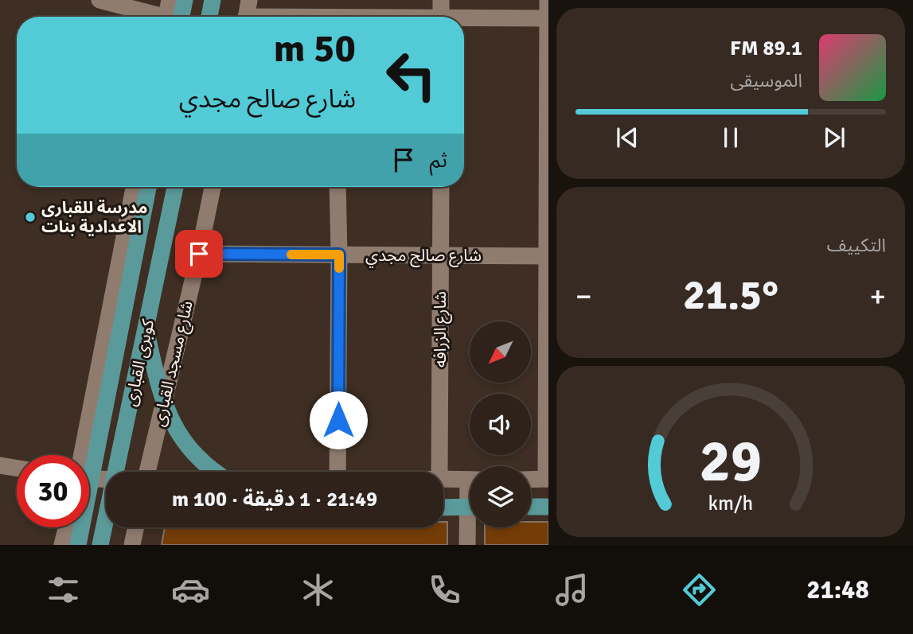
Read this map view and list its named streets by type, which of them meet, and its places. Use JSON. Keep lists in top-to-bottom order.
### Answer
{
  "streets": {
    "main road": ["كوبرى القبارى"],
    "street": ["شارع صالح مجدي", "شارع الزرافه", "شارع مسجد القبارى"]
  },
  "crossings": [
    ["شارع صالح مجدي", "شارع الزرافه"],
    ["شارع صالح مجدي", "شارع مسجد القبارى"]
  ],
  "places": ["مدرسة للقبارى الاعدادية بنات"],
  "north": "bottom left",
  "page": {
    "turn": ["50 m", "شارع صالح مجدي"],
    "song": ["89.1 FM", "الموسيقى"],
    "then": "ثم",
    "tile": "التكييف",
    "heat": ["−", "21.5°", "+"],
    "limit": "30",
    "trip": "21:49 · 1 دقيقة · 100 m",
    "tabs": "21:48",
    "gauge": ["29", "km/h"]
  }
}
